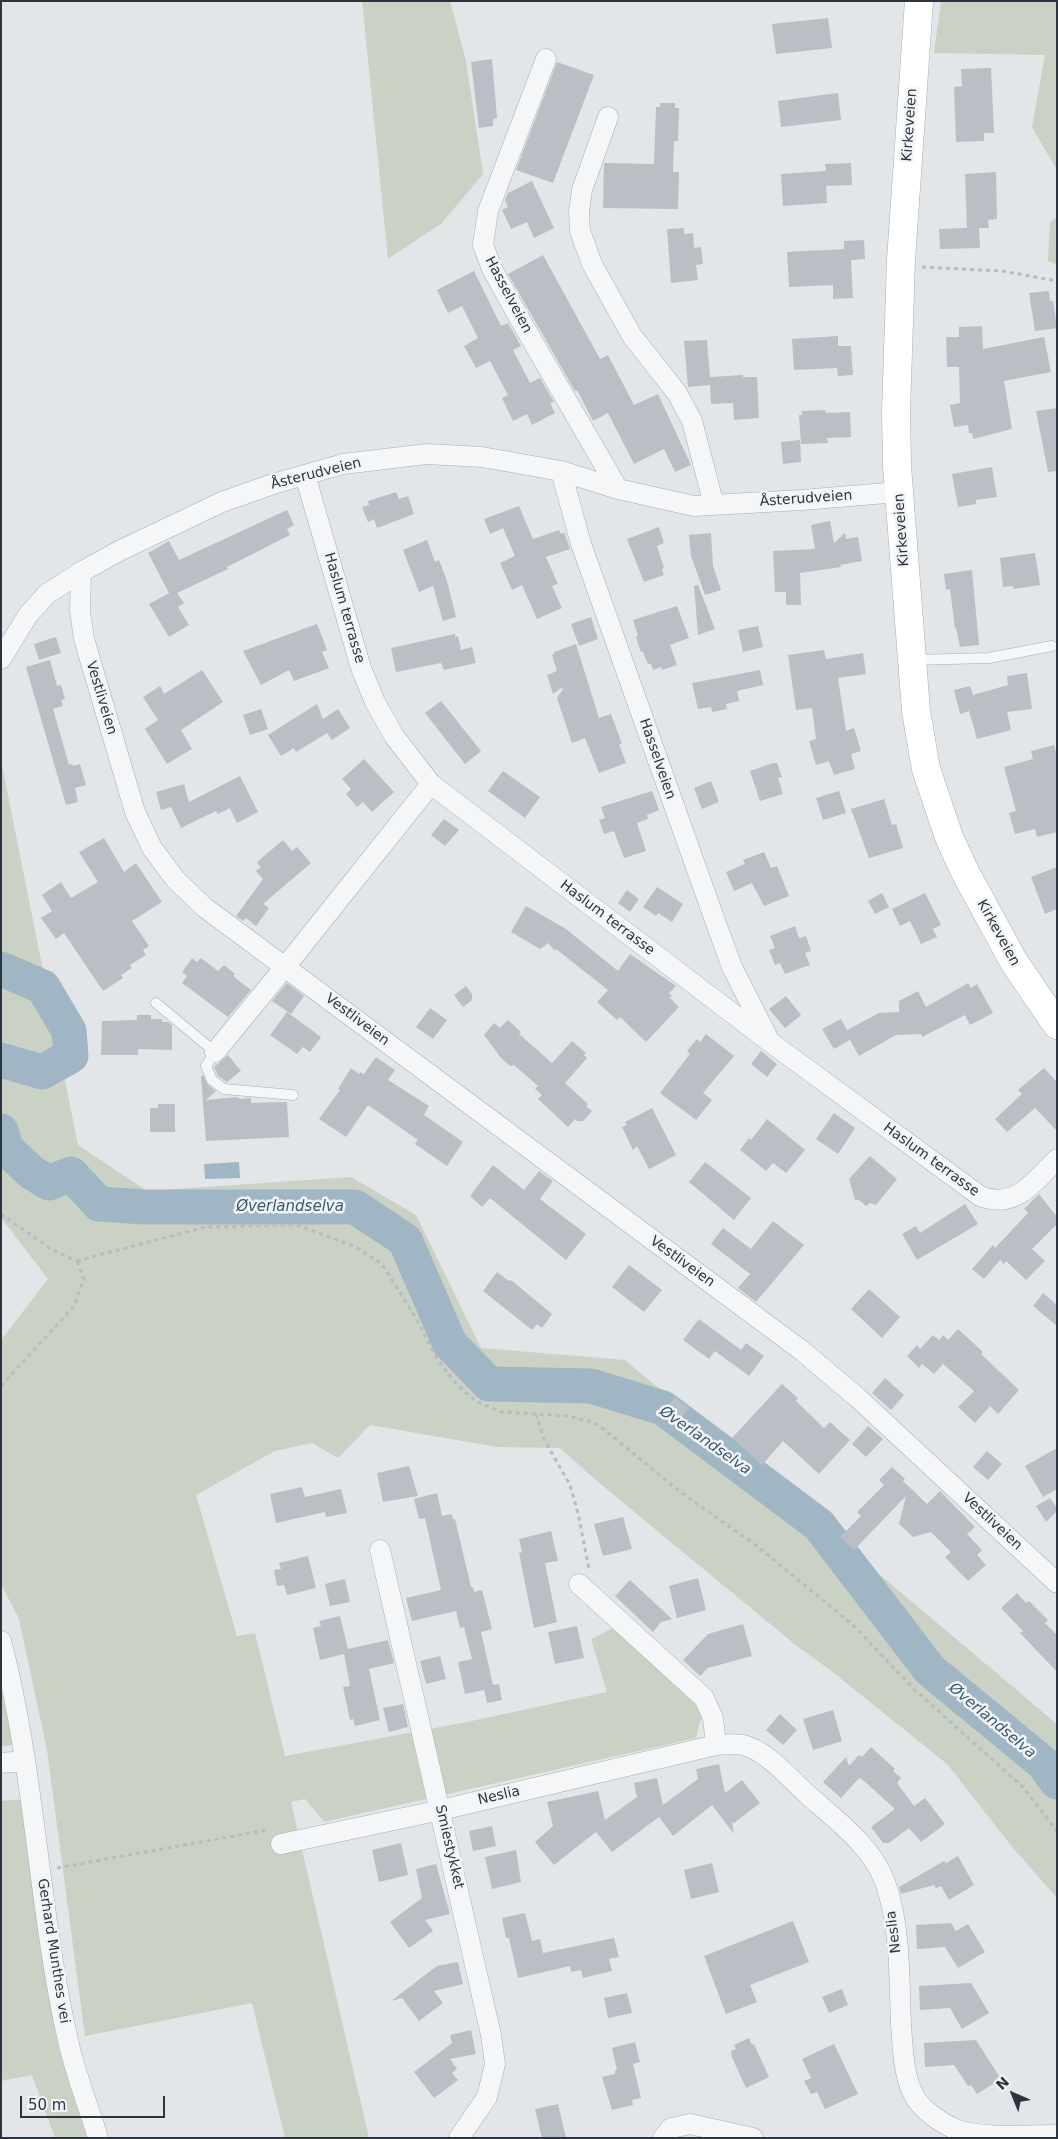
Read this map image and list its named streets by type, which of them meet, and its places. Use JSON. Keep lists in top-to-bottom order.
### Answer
{
  "streets": {
    "main road": ["Kirkeveien"],
    "street": [
      "Hasselveien",
      "Åsterudveien",
      "Haslum terrasse",
      "Vestliveien",
      "Neslia",
      "Smiestykket",
      "Gerhard Munthes vei"
    ]
  },
  "crossings": [
    ["Kirkeveien", "Åsterudveien"],
    ["Hasselveien", "Åsterudveien"],
    ["Hasselveien", "Haslum terrasse"],
    ["Åsterudveien", "Haslum terrasse"],
    ["Åsterudveien", "Vestliveien"],
    ["Neslia", "Smiestykket"]
  ],
  "water": ["Øverlandselva"],
  "scale_bar": "50 m",
  "north": "top left"
}
